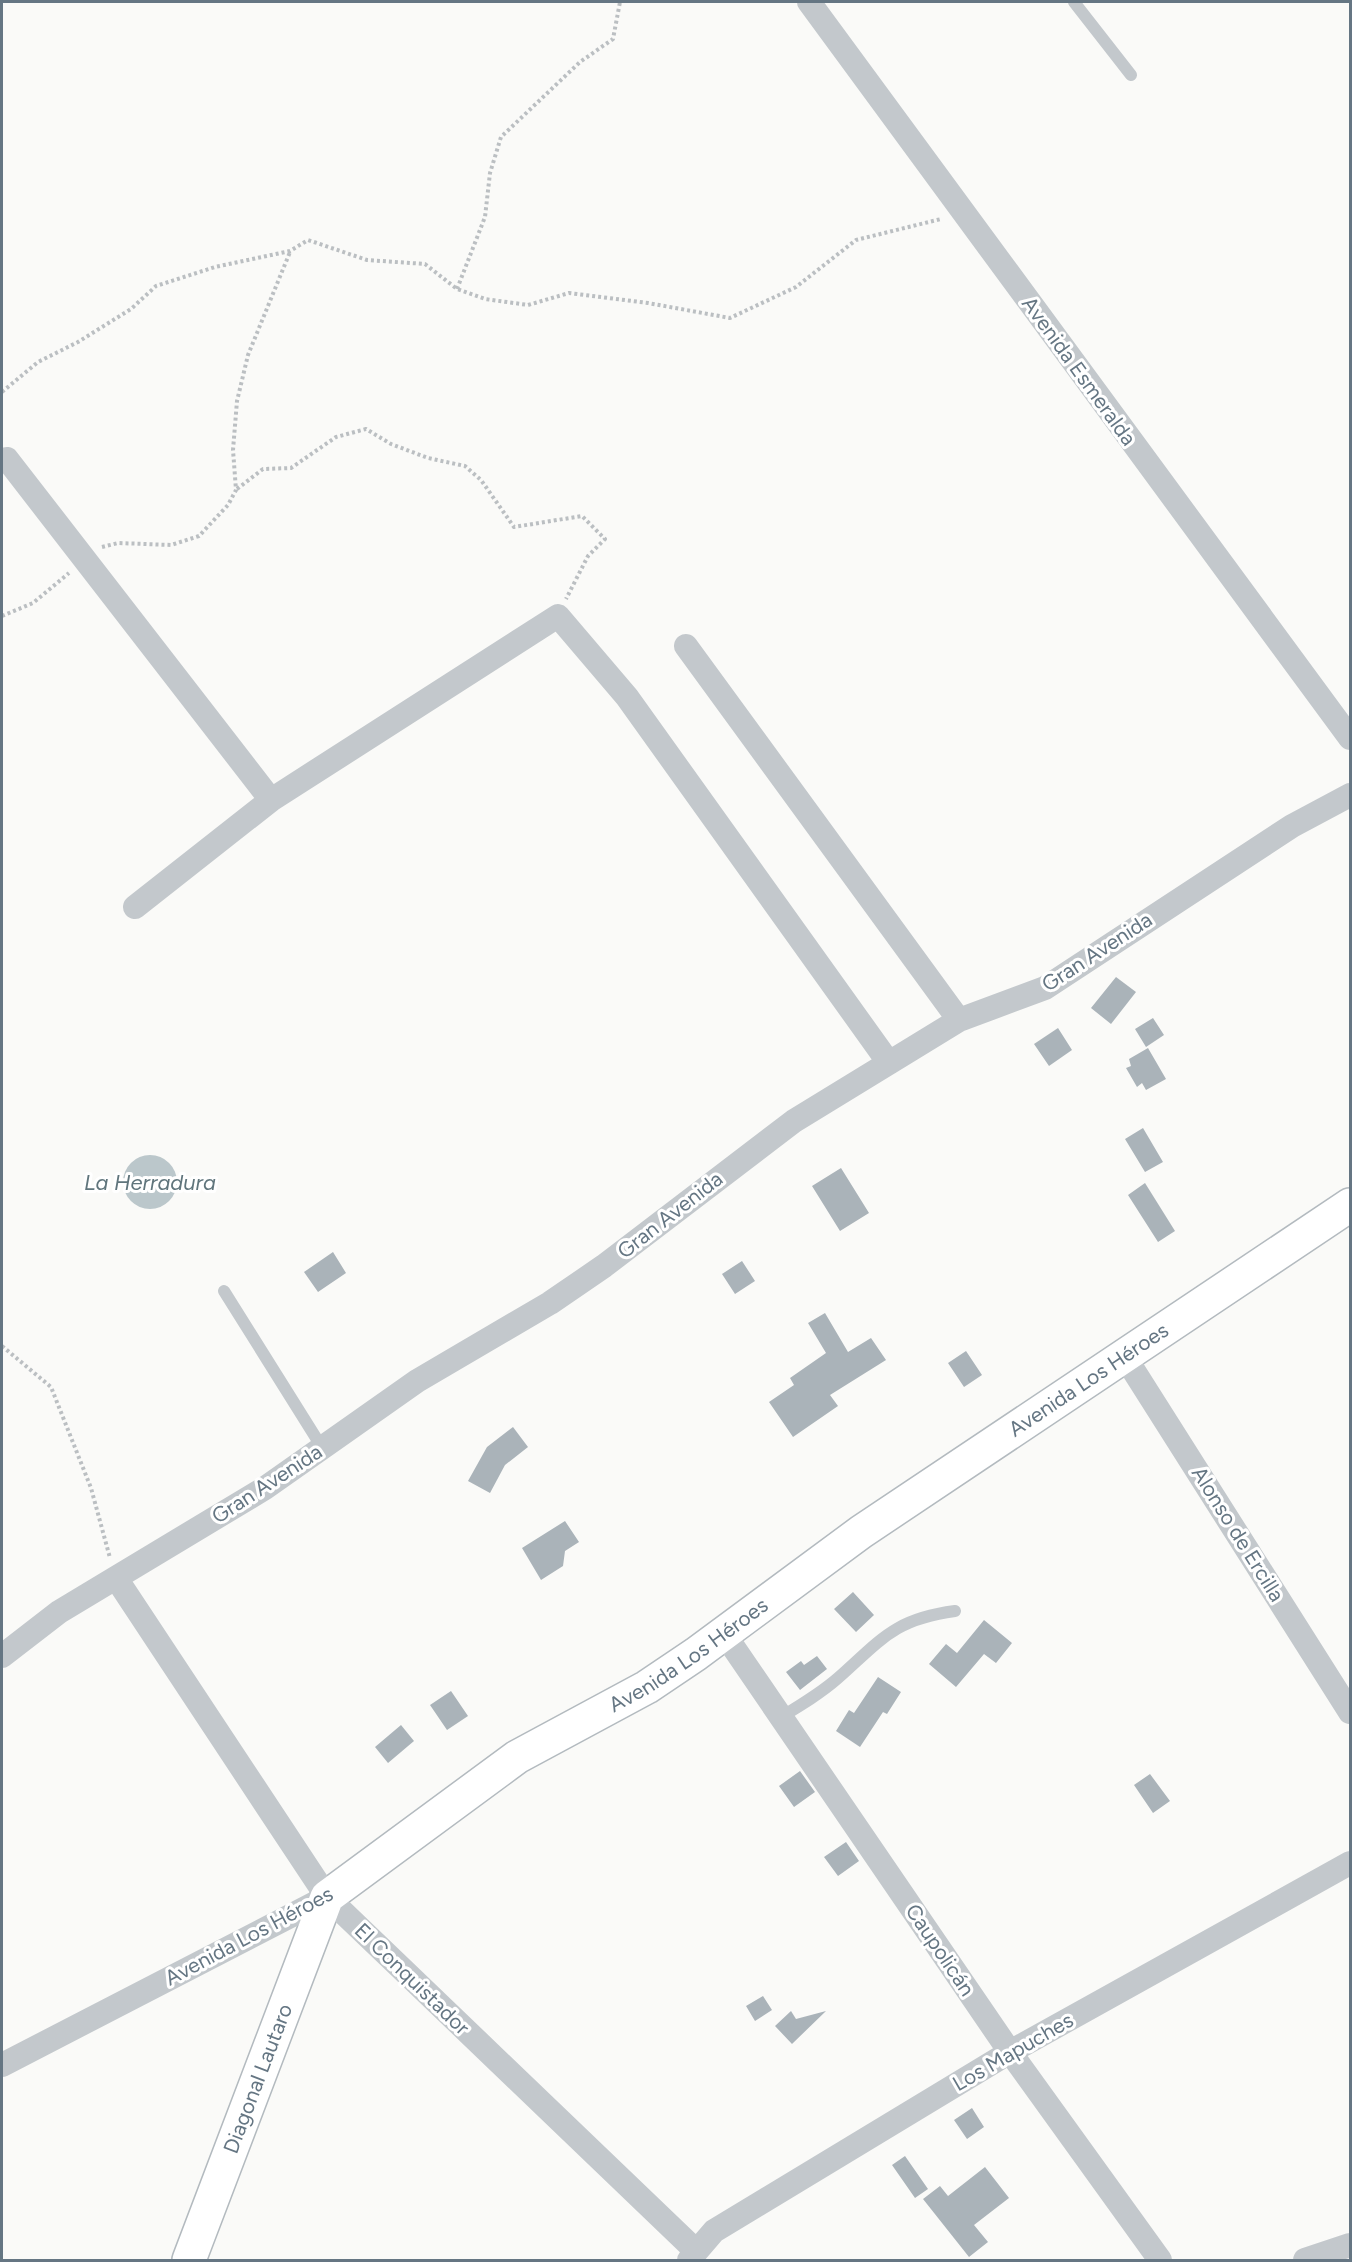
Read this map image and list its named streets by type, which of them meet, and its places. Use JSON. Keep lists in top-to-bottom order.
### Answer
{
  "streets": {
    "street": [
      "Avenida Esmeralda",
      "Gran Avenida",
      "Avenida Los Héroes",
      "Alonso de Ercilla",
      "Caupolicán",
      "El Conquistador",
      "Los Mapuches",
      "Diagonal Lautaro"
    ]
  },
  "crossings": [
    ["Gran Avenida", "El Conquistador"],
    ["Avenida Los Héroes", "Alonso de Ercilla"],
    ["Avenida Los Héroes", "Caupolicán"],
    ["Avenida Los Héroes", "El Conquistador"],
    ["Avenida Los Héroes", "Diagonal Lautaro"],
    ["Caupolicán", "Los Mapuches"],
    ["El Conquistador", "Los Mapuches"],
    ["El Conquistador", "Diagonal Lautaro"]
  ],
  "water": ["La Herradura"]
}
